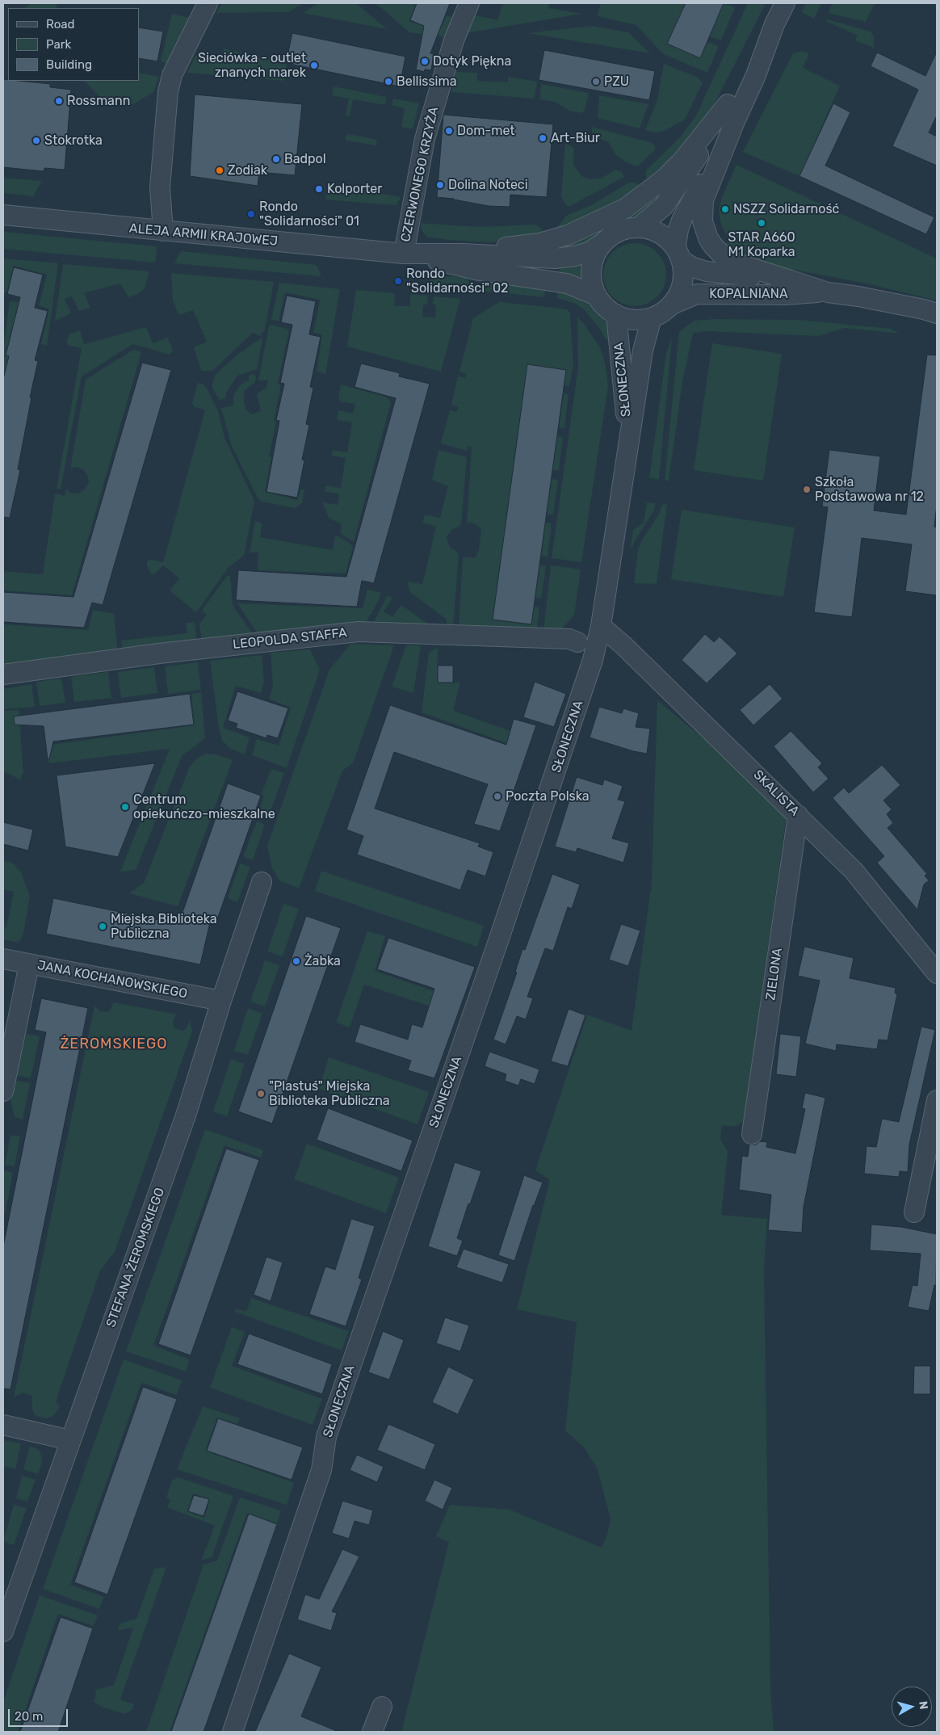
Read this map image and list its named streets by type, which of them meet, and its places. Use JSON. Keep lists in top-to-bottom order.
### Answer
{
  "streets": {
    "street": [
      "CZERWONEGO KRZYŻA",
      "ALEJA ARMII KRAJOWEJ",
      "KOPALNIANA",
      "SŁONECZNA",
      "LEOPOLDA STAFFA",
      "SKALISTA",
      "ZIELONA",
      "JANA KOCHANOWSKIEGO",
      "STEFANA ŻEROMSKIEGO"
    ]
  },
  "crossings": [
    ["CZERWONEGO KRZYŻA", "ALEJA ARMII KRAJOWEJ"],
    ["ALEJA ARMII KRAJOWEJ", "KOPALNIANA"],
    ["ALEJA ARMII KRAJOWEJ", "SŁONECZNA"],
    ["KOPALNIANA", "SŁONECZNA"],
    ["SŁONECZNA", "SKALISTA"],
    ["SKALISTA", "ZIELONA"],
    ["JANA KOCHANOWSKIEGO", "STEFANA ŻEROMSKIEGO"]
  ],
  "districts": ["ŻEROMSKIEGO"],
  "places": [
    "Dotyk Piękna",
    "Sieciówka - outlet znanych marek",
    "Bellissima",
    "PZU",
    "Rossmann",
    "Dom-met",
    "Art-Biur",
    "Stokrotka",
    "Badpol",
    "Zodiak",
    "Dolina Noteci",
    "Kolporter",
    "NSZZ Solidarność",
    "Rondo \"Solidarności\" 01",
    "STAR A660 M1 Koparka",
    "Rondo \"Solidarności\" 02",
    "Szkoła Podstawowa nr 12",
    "Poczta Polska",
    "Centrum opiekuńczo-mieszkalne",
    "Miejska Biblioteka Publiczna",
    "Żabka",
    "\"Plastuś\" Miejska Biblioteka Publiczna"
  ],
  "legend": ["Road", "Park", "Building"],
  "scale_bar": "20 m",
  "north": "right"
}
